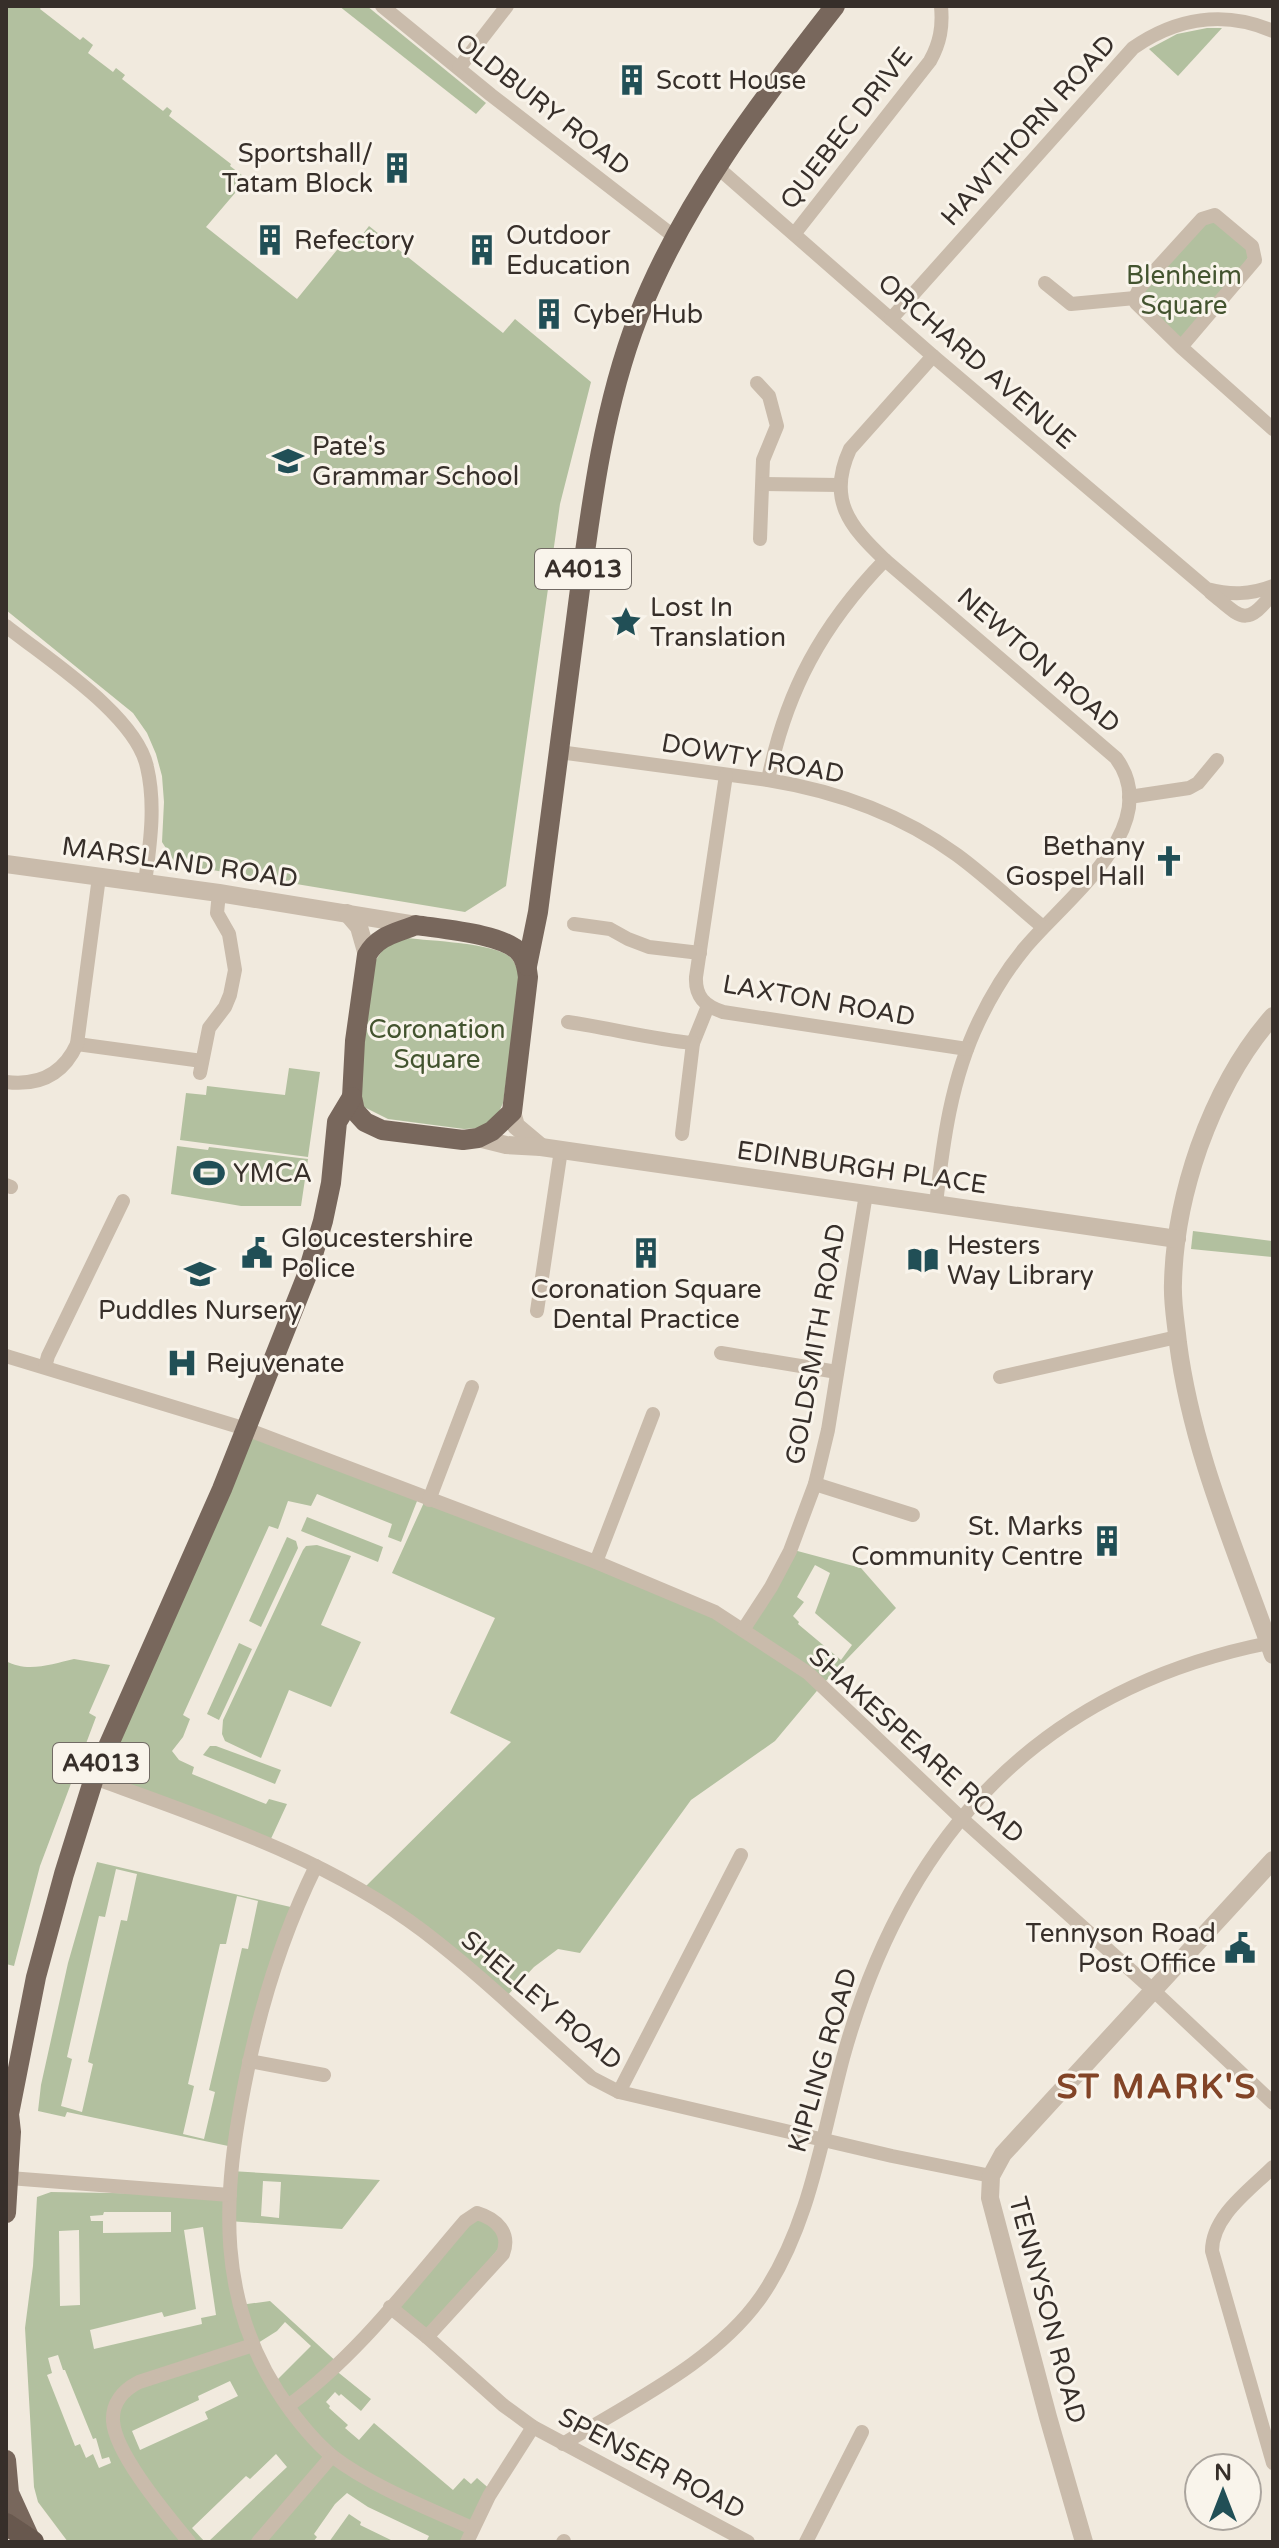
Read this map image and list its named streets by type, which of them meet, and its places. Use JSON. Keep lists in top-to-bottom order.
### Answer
{
  "streets": {
    "main road": ["A4013"],
    "street": [
      "OLDBURY ROAD",
      "QUEBEC DRIVE",
      "HAWTHORN ROAD",
      "ORCHARD AVENUE",
      "NEWTON ROAD",
      "DOWTY ROAD",
      "MARSLAND ROAD",
      "LAXTON ROAD",
      "EDINBURGH PLACE",
      "GOLDSMITH ROAD",
      "SHAKESPEARE ROAD",
      "SHELLEY ROAD",
      "KIPLING ROAD",
      "TENNYSON ROAD",
      "SPENSER ROAD"
    ]
  },
  "crossings": [
    ["OLDBURY ROAD", "A4013"],
    ["QUEBEC DRIVE", "ORCHARD AVENUE"],
    ["HAWTHORN ROAD", "ORCHARD AVENUE"],
    ["ORCHARD AVENUE", "A4013"],
    ["A4013", "DOWTY ROAD"],
    ["A4013", "MARSLAND ROAD"],
    ["A4013", "EDINBURGH PLACE"],
    ["A4013", "SHAKESPEARE ROAD"],
    ["A4013", "SHELLEY ROAD"],
    ["DOWTY ROAD", "LAXTON ROAD"],
    ["MARSLAND ROAD", "EDINBURGH PLACE"],
    ["EDINBURGH PLACE", "GOLDSMITH ROAD"],
    ["GOLDSMITH ROAD", "SHAKESPEARE ROAD"],
    ["SHAKESPEARE ROAD", "KIPLING ROAD"],
    ["SHAKESPEARE ROAD", "TENNYSON ROAD"],
    ["SHELLEY ROAD", "KIPLING ROAD"],
    ["SHELLEY ROAD", "TENNYSON ROAD"],
    ["KIPLING ROAD", "SPENSER ROAD"]
  ],
  "districts": ["ST MARK'S"],
  "parks": ["Blenheim Square", "Coronation Square"],
  "places": {
    "building": [
      "Scott House",
      "Sportshall/ Tatam Block",
      "Refectory",
      "Outdoor Education",
      "Cyber Hub",
      "Coronation Square Dental Practice",
      "St. Marks Community Centre"
    ],
    "school or university": ["Pate's Grammar School", "Puddles Nursery"],
    "place": ["Lost In Translation"],
    "church": ["Bethany Gospel Hall"],
    "sports": ["YMCA"],
    "public building": ["Gloucestershire Police", "Tennyson Road Post Office"],
    "library": ["Hesters Way Library"],
    "hospital": ["Rejuvenate"]
  },
  "north": "top"
}
